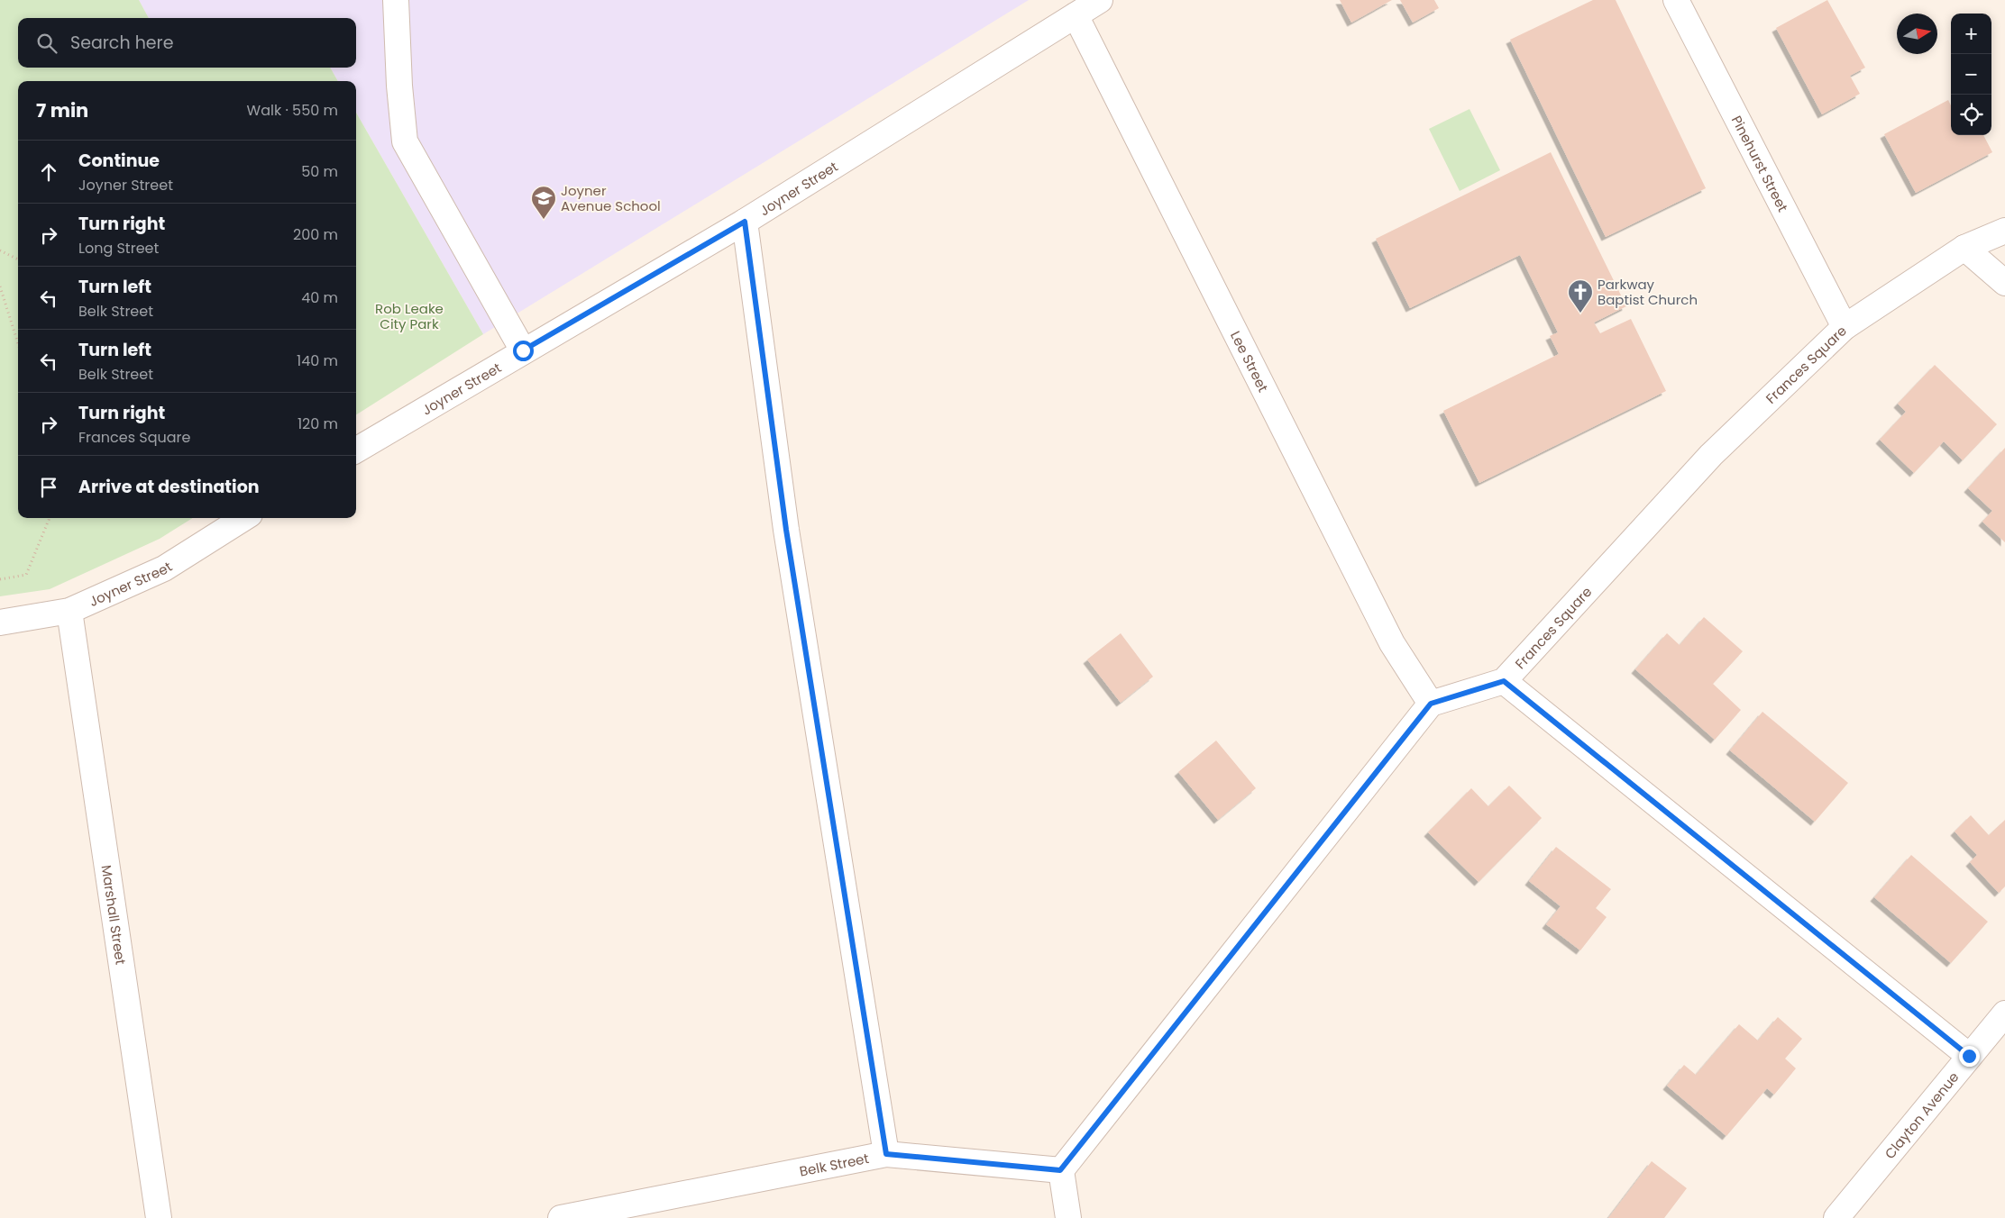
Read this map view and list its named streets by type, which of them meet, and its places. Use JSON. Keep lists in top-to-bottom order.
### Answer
{
  "streets": {
    "street": [
      "Pinehurst Street",
      "Joyner Street",
      "Lee Street",
      "Frances Square",
      "Marshall Street",
      "Clayton Avenue",
      "Belk Street"
    ]
  },
  "crossings": [
    ["Pinehurst Street", "Frances Square"],
    ["Joyner Street", "Lee Street"],
    ["Joyner Street", "Marshall Street"],
    ["Frances Square", "Clayton Avenue"]
  ],
  "parks": ["Rob Leake City Park"],
  "places": {
    "school or university": ["Joyner Avenue School"],
    "church": ["Parkway Baptist Church"]
  },
  "north": "right",
  "page": {
    "map_buttons": ["+", "−"],
    "search": "Search here",
    "heading": ["7 min", "Walk · 550 m"],
    "list": [
      ["Continue", "Joyner Street", "50 m"],
      ["Turn right", "Long Street", "200 m"],
      ["Turn left", "Belk Street", "40 m"],
      ["Turn left", "Belk Street", "140 m"],
      ["Turn right", "Frances Square", "120 m"],
      "Arrive at destination"
    ]
  }
}
